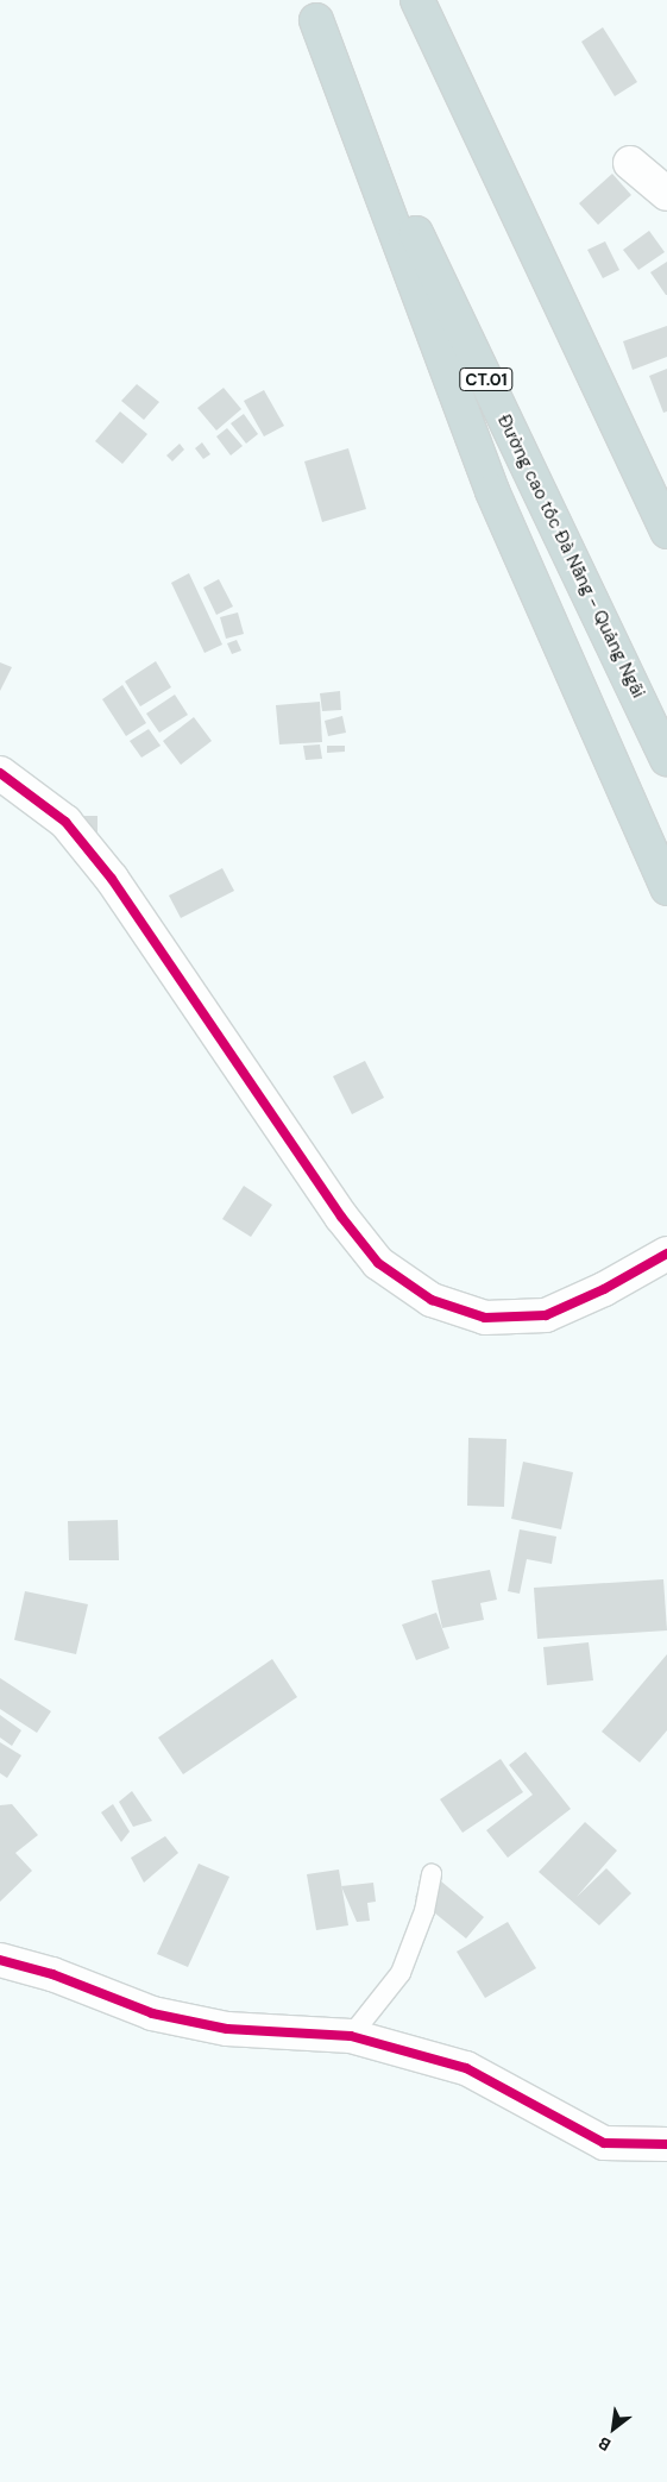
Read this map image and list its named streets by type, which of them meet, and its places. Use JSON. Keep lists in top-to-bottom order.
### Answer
{
  "streets": {
    "highway": ["CT.01", "Đường cao tốc Đà Nẵng - Quảng Ngãi"]
  },
  "north": "bottom left"
}
